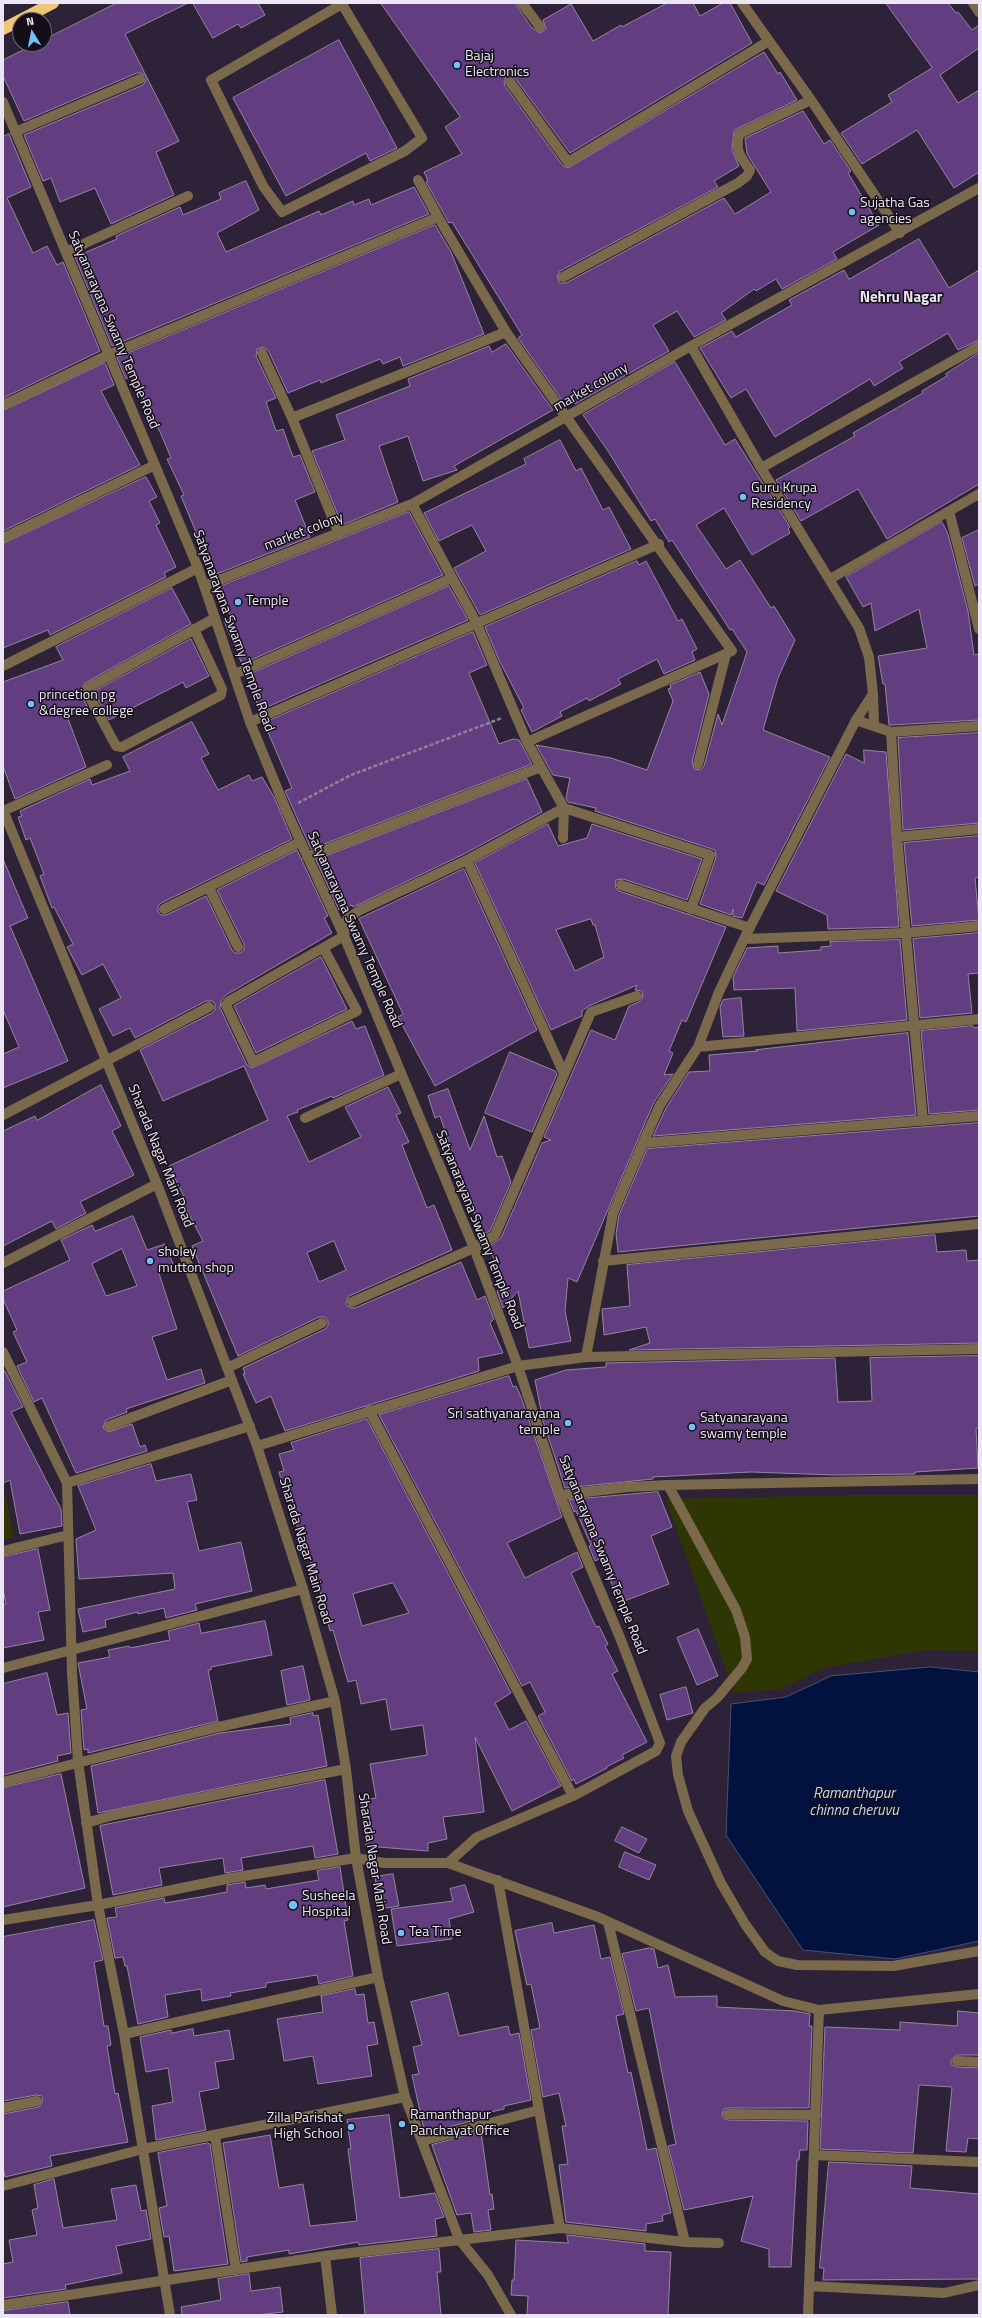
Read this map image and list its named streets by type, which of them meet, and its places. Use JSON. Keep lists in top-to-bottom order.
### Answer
{
  "streets": {
    "street": ["Satyanarayana Swamy Temple Road", "market colony", "Sharada Nagar Main Road"]
  },
  "crossings": [
    ["Satyanarayana Swamy Temple Road", "market colony"]
  ],
  "districts": ["Nehru Nagar"],
  "water": ["Ramanthapur chinna cheruvu"],
  "places": [
    "Bajaj Electronics",
    "Sujatha Gas agencies",
    "Guru Krupa Residency",
    "Temple",
    "princetion pg &degree college",
    "sholey mutton shop",
    "Sri sathyanarayana temple",
    "Satyanarayana swamy temple",
    "Susheela Hospital",
    "Tea Time",
    "Ramanthapur Panchayat Office",
    "Zilla Parishat High School"
  ],
  "north": "top"
}
